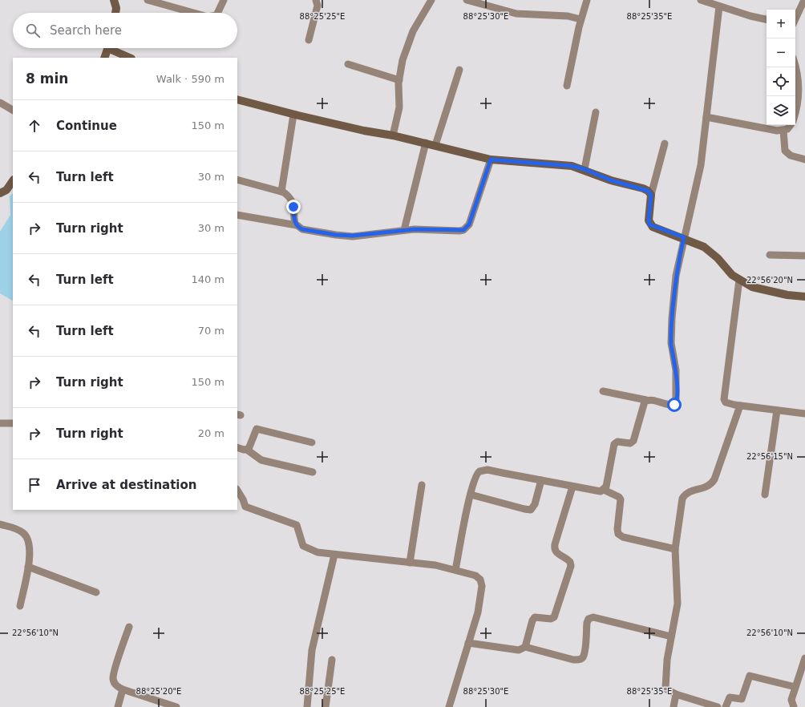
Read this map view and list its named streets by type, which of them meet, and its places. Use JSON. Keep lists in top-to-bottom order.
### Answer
{
  "page": {
    "map_buttons": ["+", "−"],
    "search": "Search here",
    "heading": ["8 min", "Walk · 590 m"],
    "list": [
      ["Continue", "150 m"],
      ["Turn left", "30 m"],
      ["Turn right", "30 m"],
      ["Turn left", "140 m"],
      ["Turn left", "70 m"],
      ["Turn right", "150 m"],
      ["Turn right", "20 m"],
      "Arrive at destination"
    ]
  },
  "coordinates": [
    "88°25'25\"E",
    "88°25'30\"E",
    "88°25'35\"E",
    "22°56'20\"N",
    "22°56'15\"N",
    "22°56'10\"N",
    "88°25'20\"E"
  ]
}
